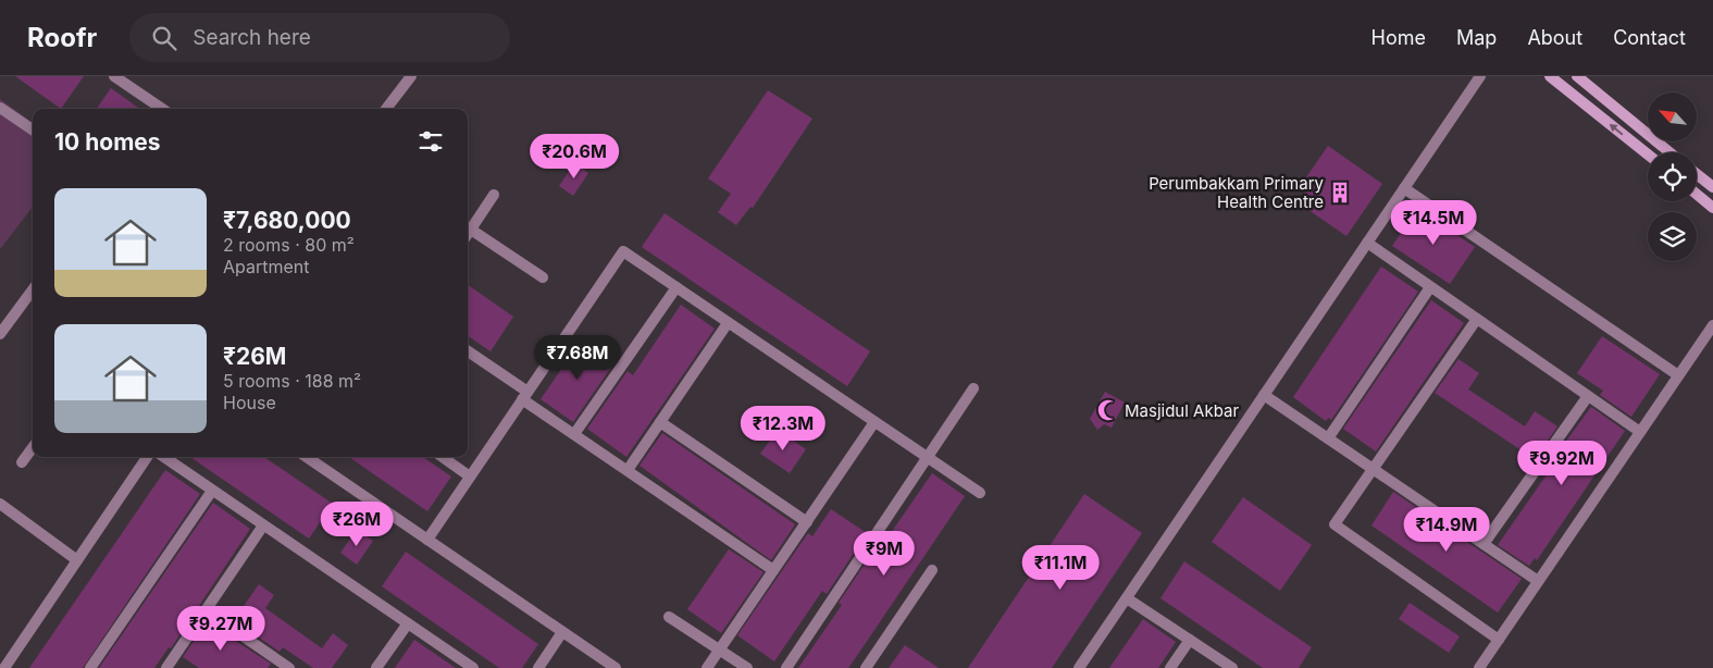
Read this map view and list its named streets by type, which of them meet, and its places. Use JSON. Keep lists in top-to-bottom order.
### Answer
{
  "places": {
    "building": ["Perumbakkam Primary Health Centre"],
    "mosque": ["Masjidul Akbar"]
  },
  "north": "top left",
  "page": {
    "header": "Roofr",
    "search": "Search here",
    "nav": [
      "Home",
      "Map",
      "About",
      "Contact"
    ],
    "heading": "10 homes",
    "price": [
      "₹20.6M",
      "₹14.5M",
      "₹7.68M",
      "₹12.3M",
      "₹9.92M",
      "₹26M",
      "₹14.9M",
      "₹9M",
      "₹11.1M",
      "₹9.27M"
    ],
    "list": [
      {
        "name": "₹7,680,000",
        "note": "2 rooms · 80 m² · Apartment"
      },
      {
        "name": "₹26M",
        "note": "5 rooms · 188 m² · House"
      }
    ]
  }
}
